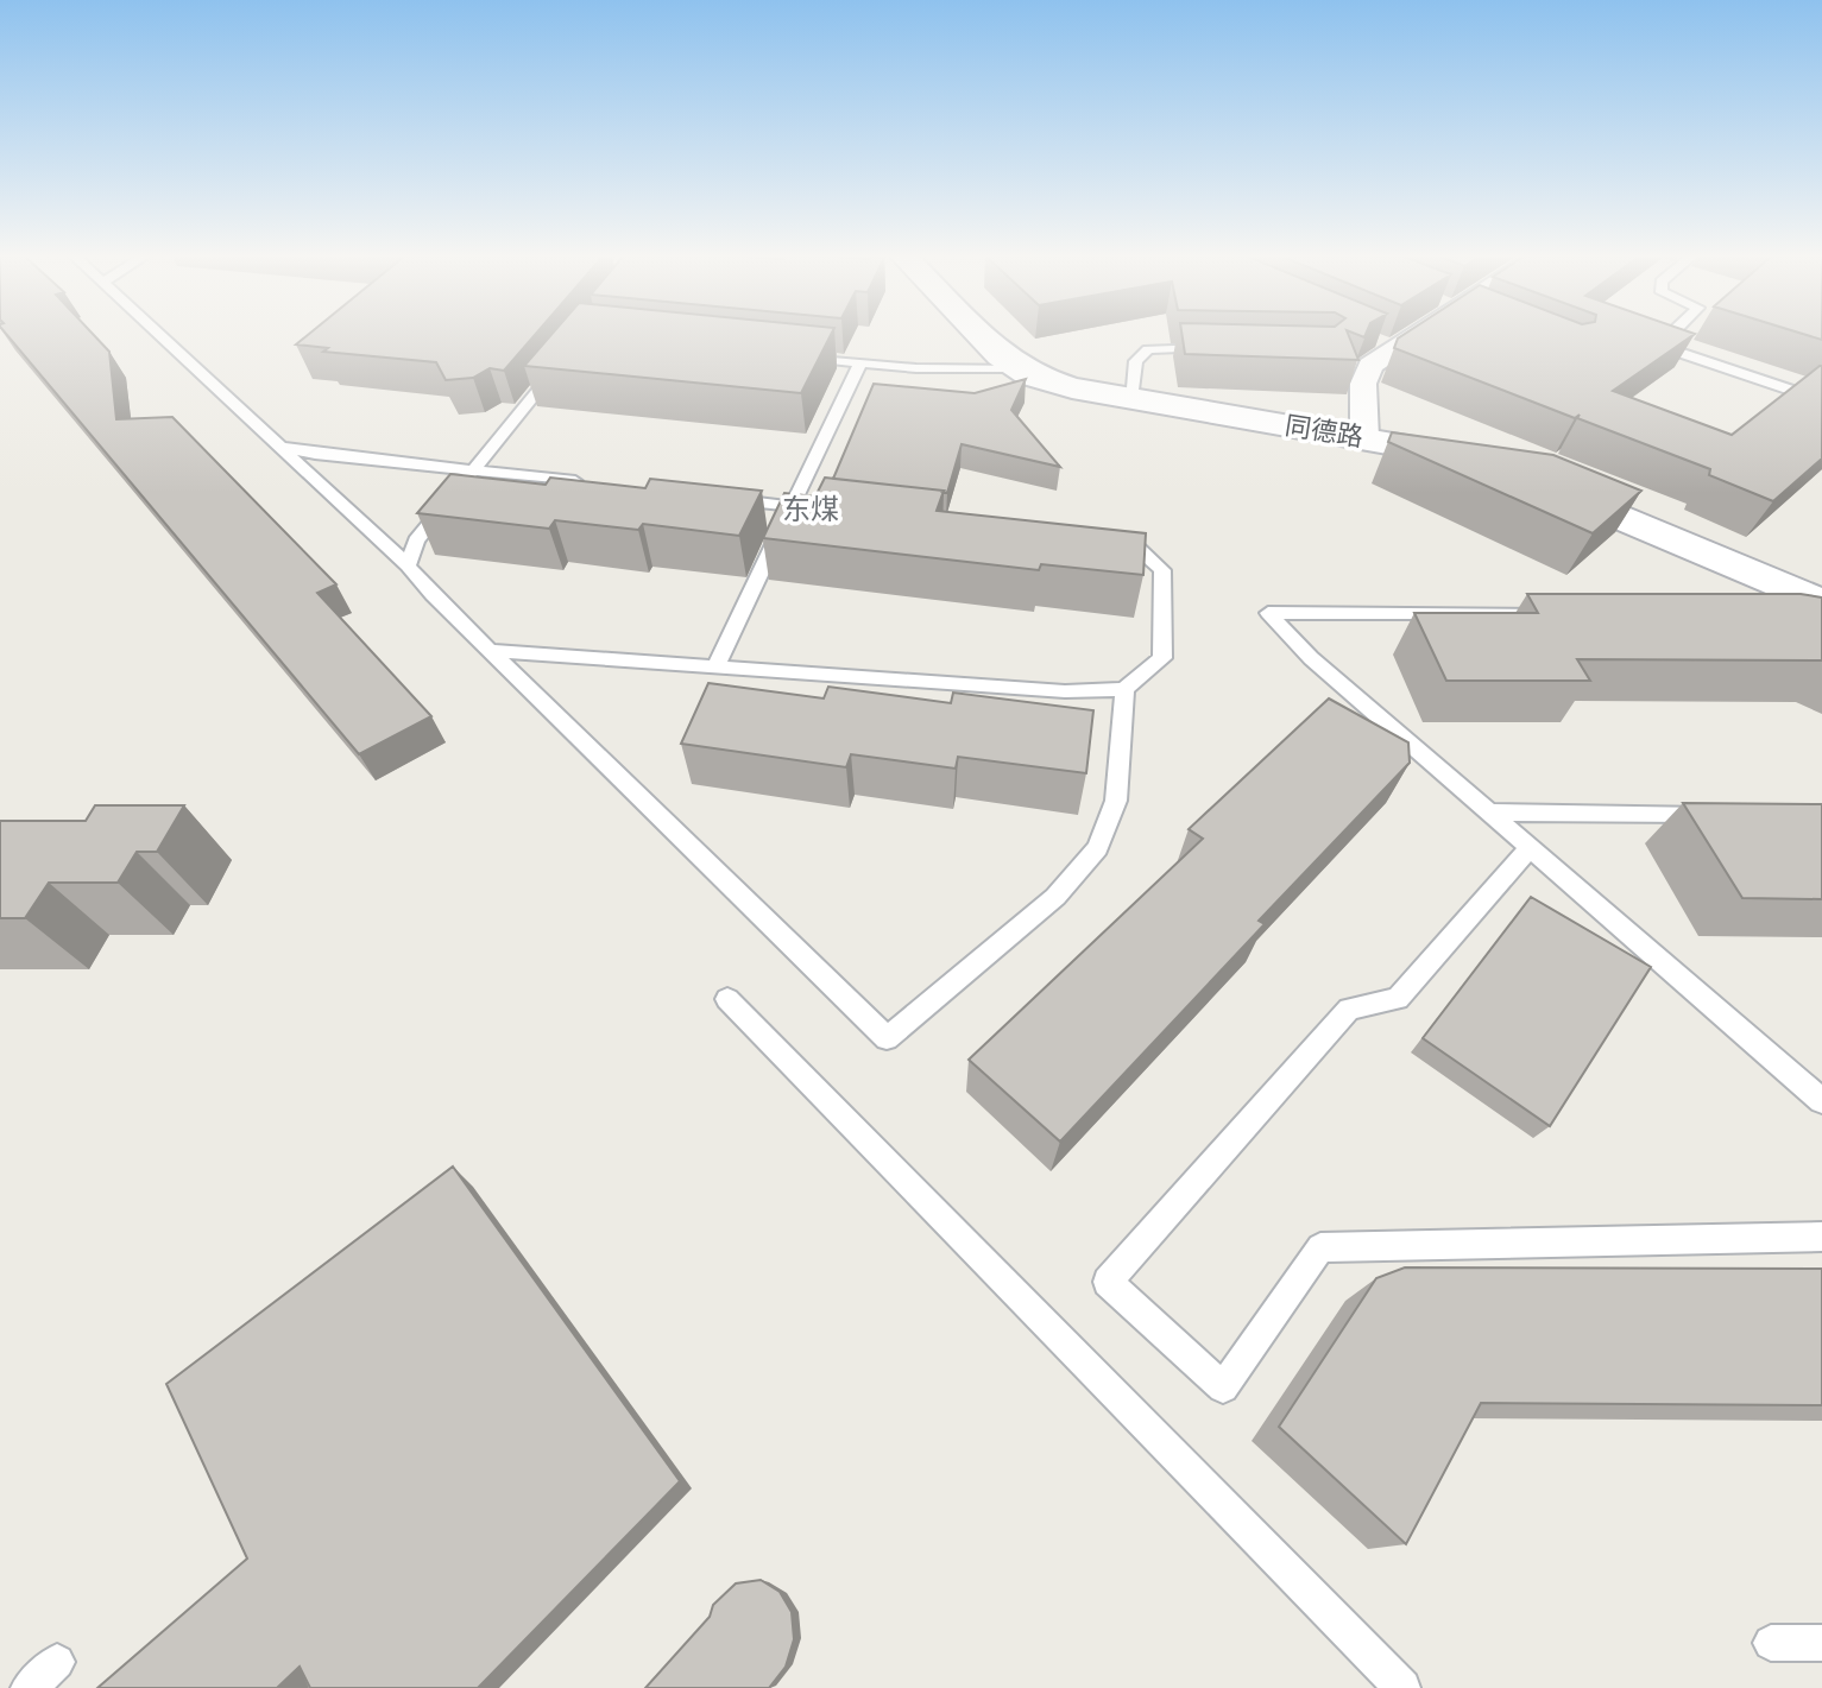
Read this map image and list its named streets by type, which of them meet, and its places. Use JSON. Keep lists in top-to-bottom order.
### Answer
{
  "streets": {
    "street": ["同德路"]
  },
  "districts": ["东煤"]
}
